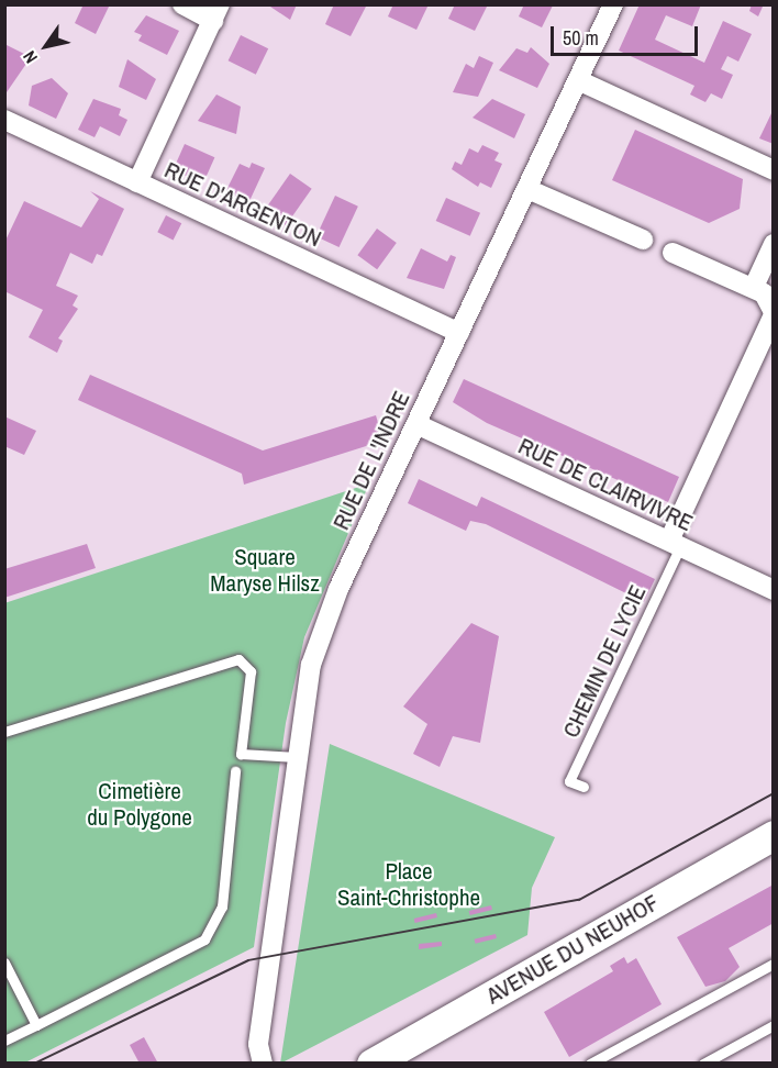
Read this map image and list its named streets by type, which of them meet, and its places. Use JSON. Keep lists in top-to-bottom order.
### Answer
{
  "streets": {
    "street": [
      "RUE D'ARGENTON",
      "RUE DE L'INDRE",
      "RUE DE CLAIRVIVRE",
      "AVENUE DU NEUHOF"
    ],
    "lane": ["CHEMIN DE LYCIE"]
  },
  "crossings": [
    ["RUE D'ARGENTON", "RUE DE L'INDRE"],
    ["RUE DE L'INDRE", "RUE DE CLAIRVIVRE"],
    ["RUE DE CLAIRVIVRE", "CHEMIN DE LYCIE"]
  ],
  "parks": ["Square Maryse Hilsz", "Cimetière du Polygone", "Place Saint-Christophe"],
  "scale_bar": "50 m",
  "north": "bottom left"
}
